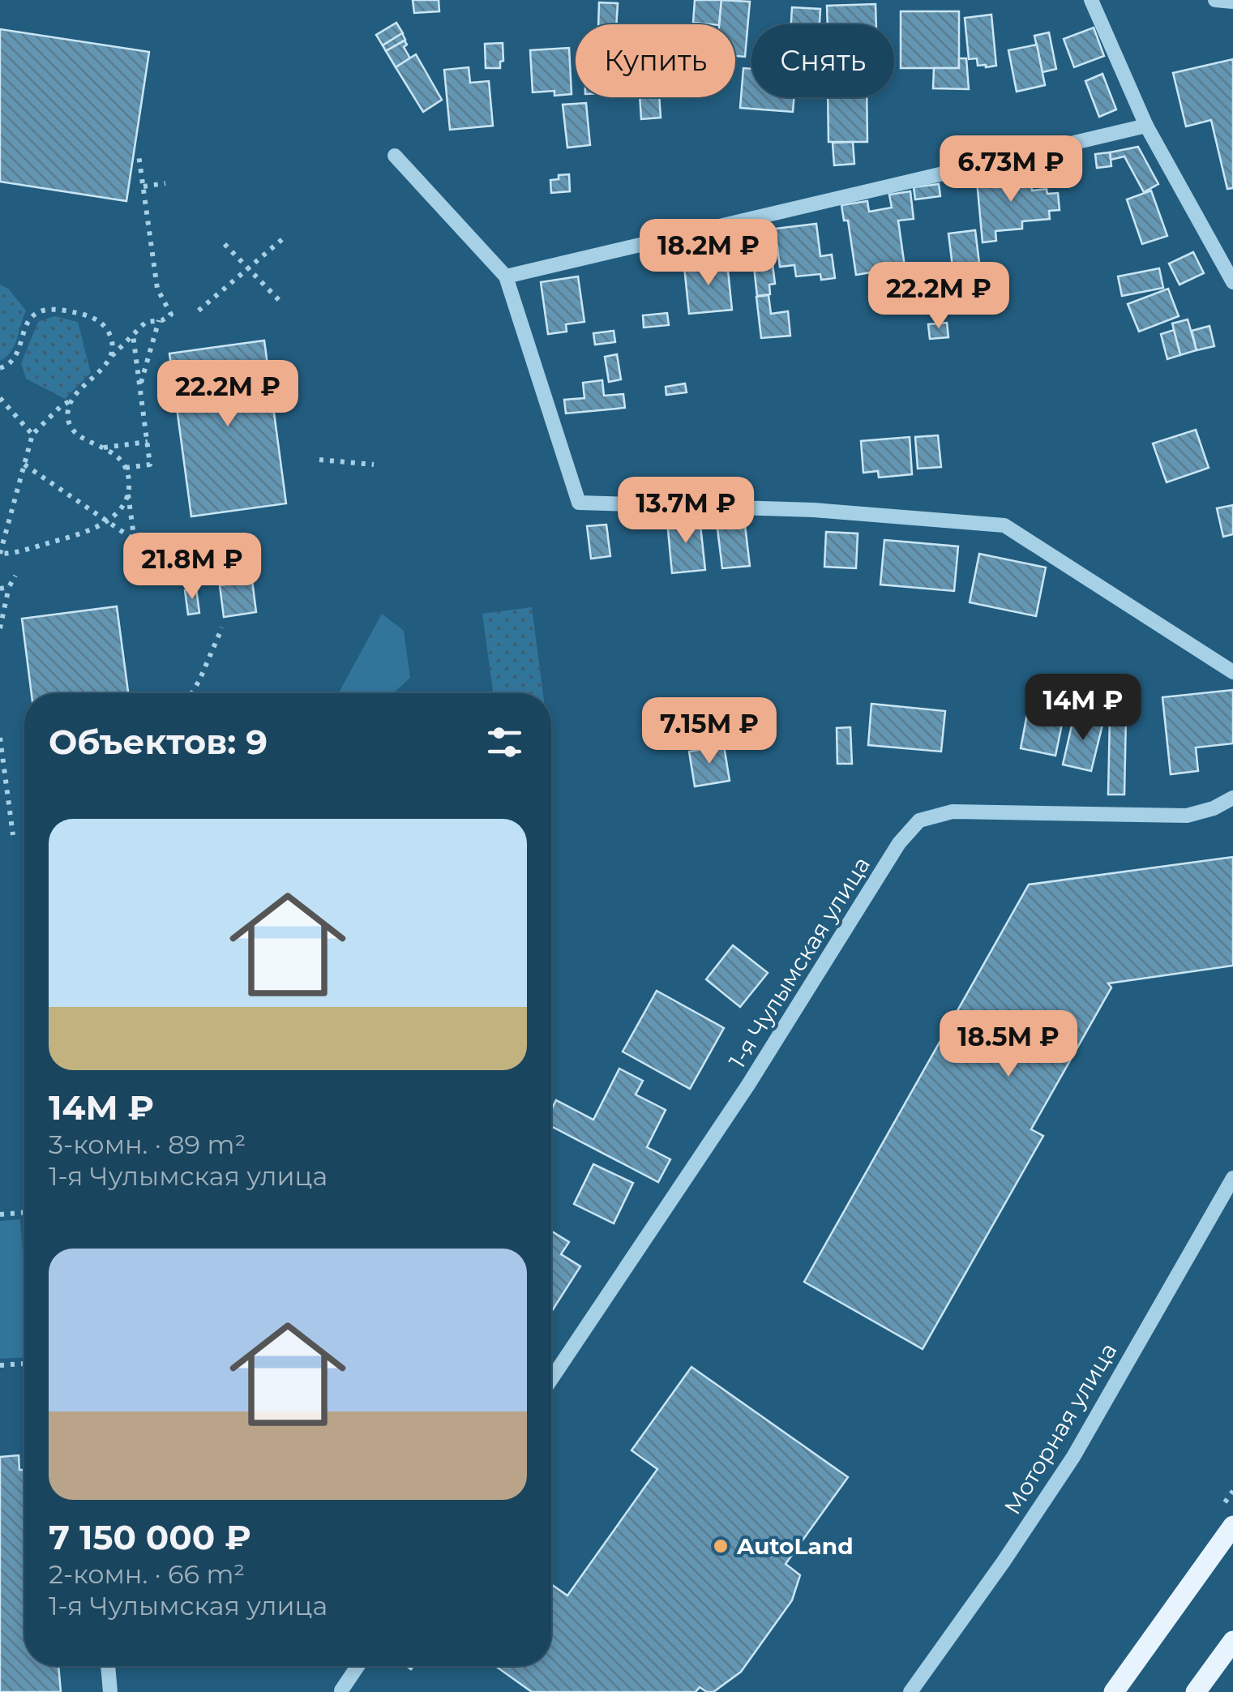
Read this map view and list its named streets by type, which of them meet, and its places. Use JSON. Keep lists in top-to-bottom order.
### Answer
{
  "streets": {
    "street": ["1-я Чулымская улица", "Моторная улица"]
  },
  "places": ["AutoLand"],
  "page": {
    "chip": ["Купить", "Снять"],
    "price": [
      "6.73M ₽",
      "18.2M ₽",
      "22.2M ₽",
      "22.2M ₽",
      "13.7M ₽",
      "21.8M ₽",
      "14M ₽",
      "7.15M ₽",
      "18.5M ₽"
    ],
    "heading": "Объектов: 9",
    "list": [
      {
        "name": "14M ₽",
        "note": "3-комн. · 89 m² · 1-я Чулымская улица"
      },
      {
        "name": "7 150 000 ₽",
        "note": "2-комн. · 66 m² · 1-я Чулымская улица"
      }
    ]
  }
}
